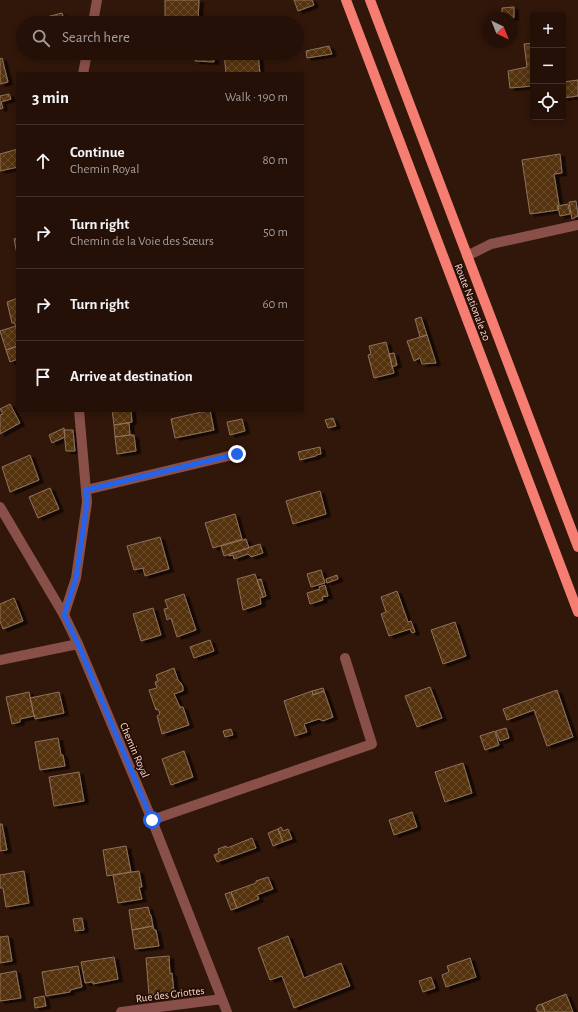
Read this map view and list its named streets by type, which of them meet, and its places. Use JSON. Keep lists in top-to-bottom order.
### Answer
{
  "streets": {
    "main road": ["Route Nationale 20"],
    "street": ["Chemin Royal", "Rue des Griottes"]
  },
  "crossings": [
    ["Chemin Royal", "Rue des Griottes"]
  ],
  "north": "bottom right",
  "page": {
    "map_buttons": ["+", "−"],
    "search": "Search here",
    "heading": ["3 min", "Walk · 190 m"],
    "list": [
      ["Continue", "Chemin Royal", "80 m"],
      ["Turn right", "Chemin de la Voie des Sœurs", "50 m"],
      ["Turn right", "60 m"],
      "Arrive at destination"
    ]
  }
}
